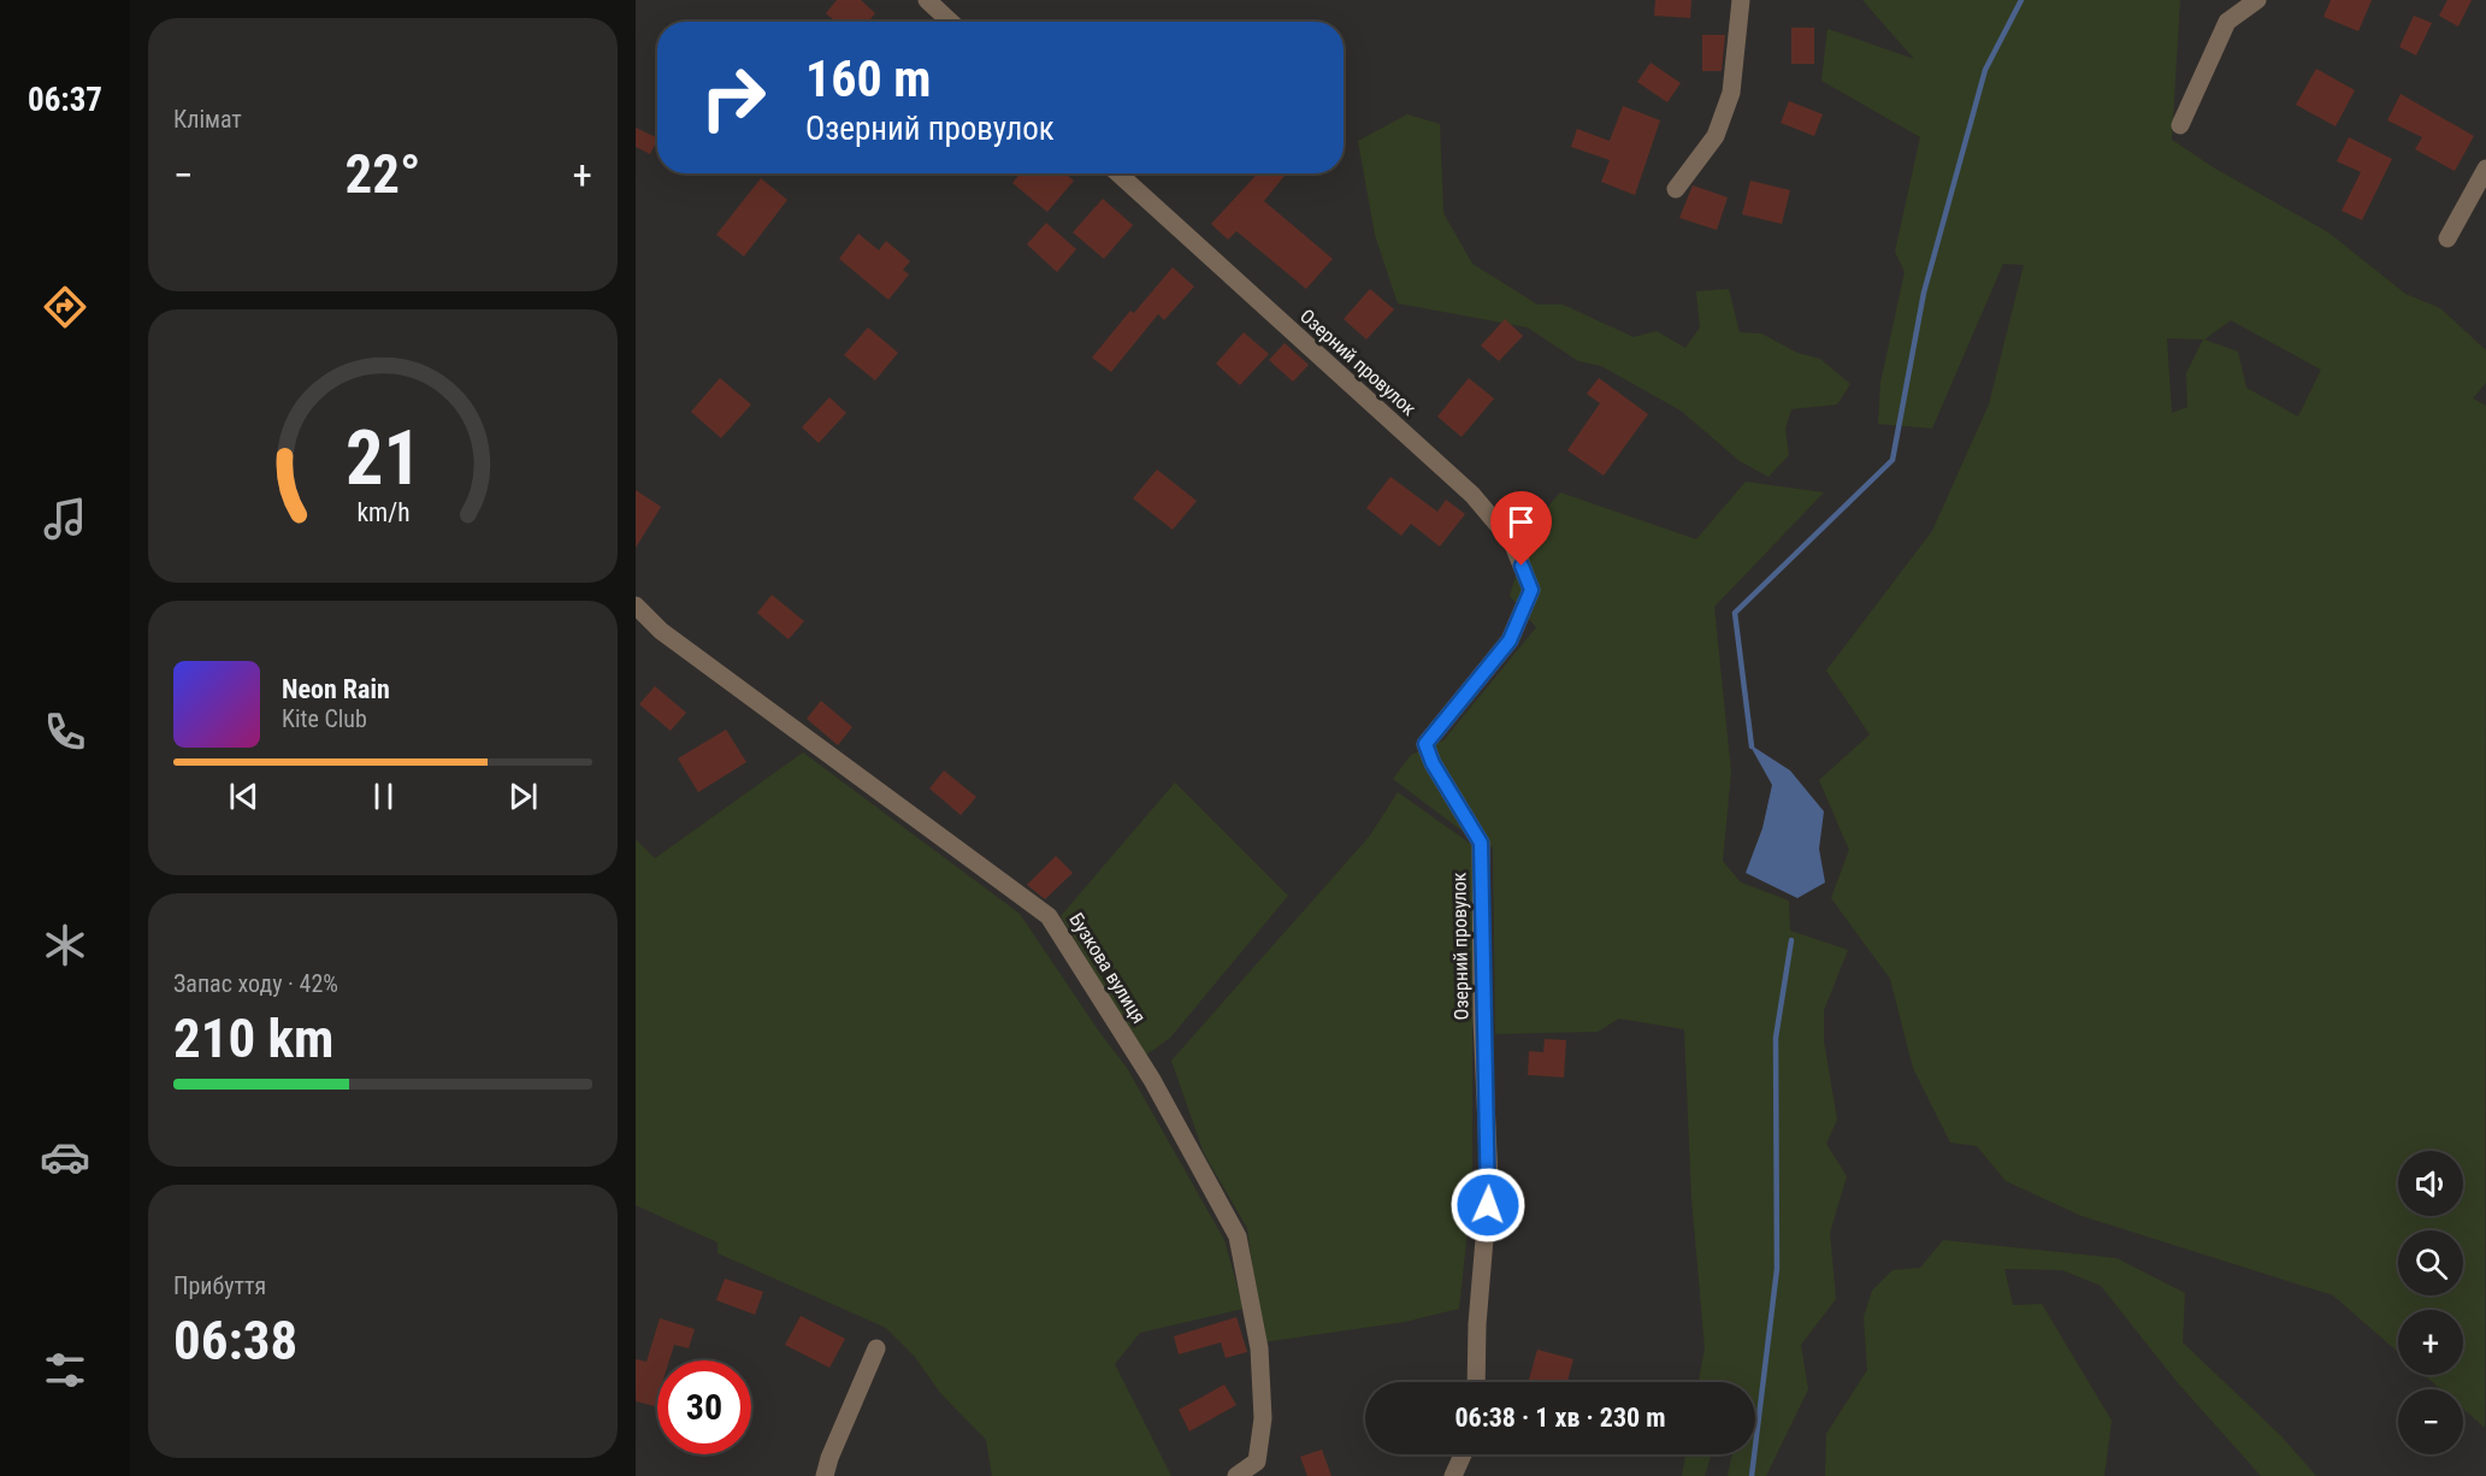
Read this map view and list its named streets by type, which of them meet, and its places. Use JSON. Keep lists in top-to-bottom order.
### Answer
{
  "streets": {
    "street": ["Озерний провулок", "Бузкова вулиця"]
  },
  "page": {
    "tabs": "06:37",
    "tile": [
      "Клімат",
      ["Запас ходу · 42%", "210 km"],
      ["Прибуття", "06:38"]
    ],
    "turn": ["160 m", "Озерний провулок"],
    "heat": ["−", "22°", "+"],
    "song": ["Neon Rain", "Kite Club"],
    "map_buttons": ["+", "−"],
    "limit": "30",
    "trip": "06:38 · 1 хв · 230 m",
    "gauge": ["21", "km/h"]
  }
}
